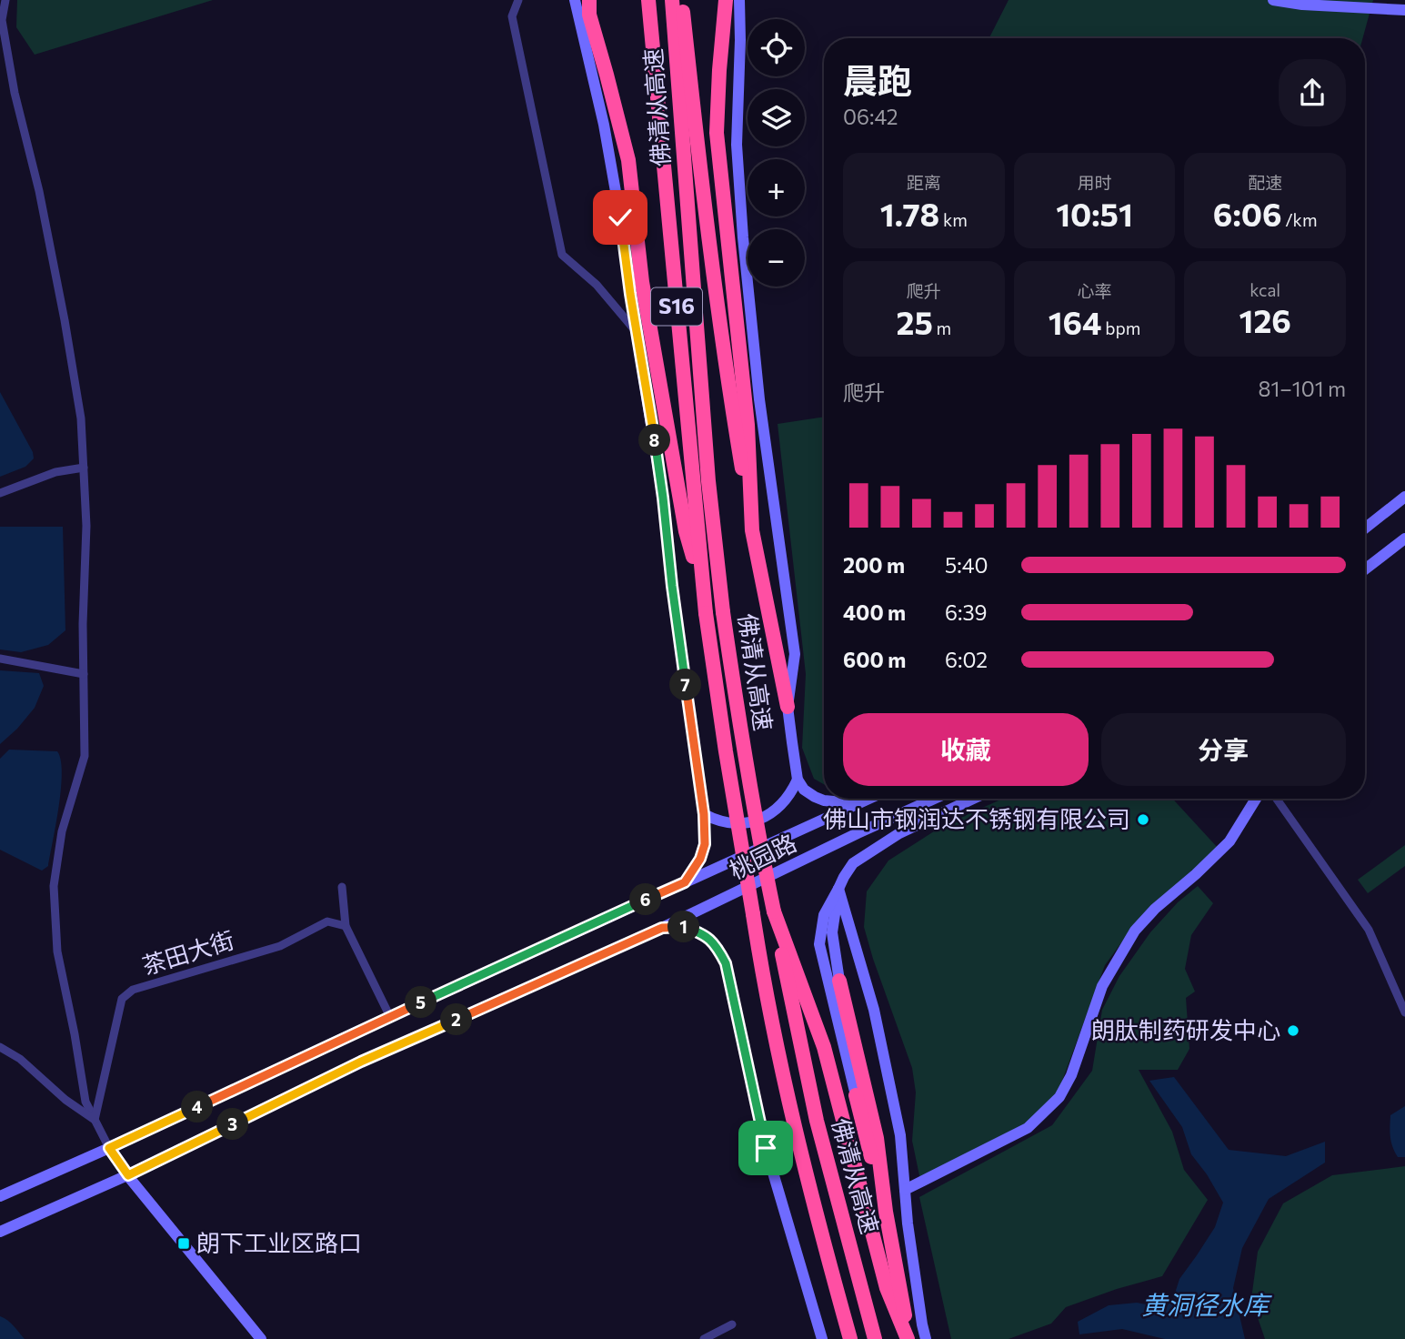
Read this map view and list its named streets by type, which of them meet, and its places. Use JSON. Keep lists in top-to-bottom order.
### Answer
{
  "streets": {
    "highway": ["佛清从高速", "S16"],
    "main road": ["桃园路"],
    "street": ["茶田大街"]
  },
  "water": ["黄洞径水库"],
  "places": {
    "other": ["佛山市钢润达不锈钢有限公司", "朗肽制药研发中心"],
    "transit": ["朗下工业区路口"]
  },
  "page": {
    "map_buttons": ["+", "−"],
    "heading": ["晨跑", "06:42"],
    "stats": [
      ["距离", "1.78 km"],
      ["用时", "10:51"],
      ["配速", "6:06 /km"],
      ["爬升", "25 m"],
      ["心率", "164 bpm"],
      ["kcal", "126"]
    ],
    "chart": ["爬升", "81–101 m"],
    "pins": [
      "8",
      "7",
      "6",
      "1",
      "5",
      "2",
      "4",
      "3"
    ],
    "list": [
      {
        "name": "200 m",
        "note": "5:40"
      },
      {
        "name": "400 m",
        "note": "6:39"
      },
      {
        "name": "600 m",
        "note": "6:02"
      }
    ],
    "buttons": ["收藏", "分享"]
  }
}
